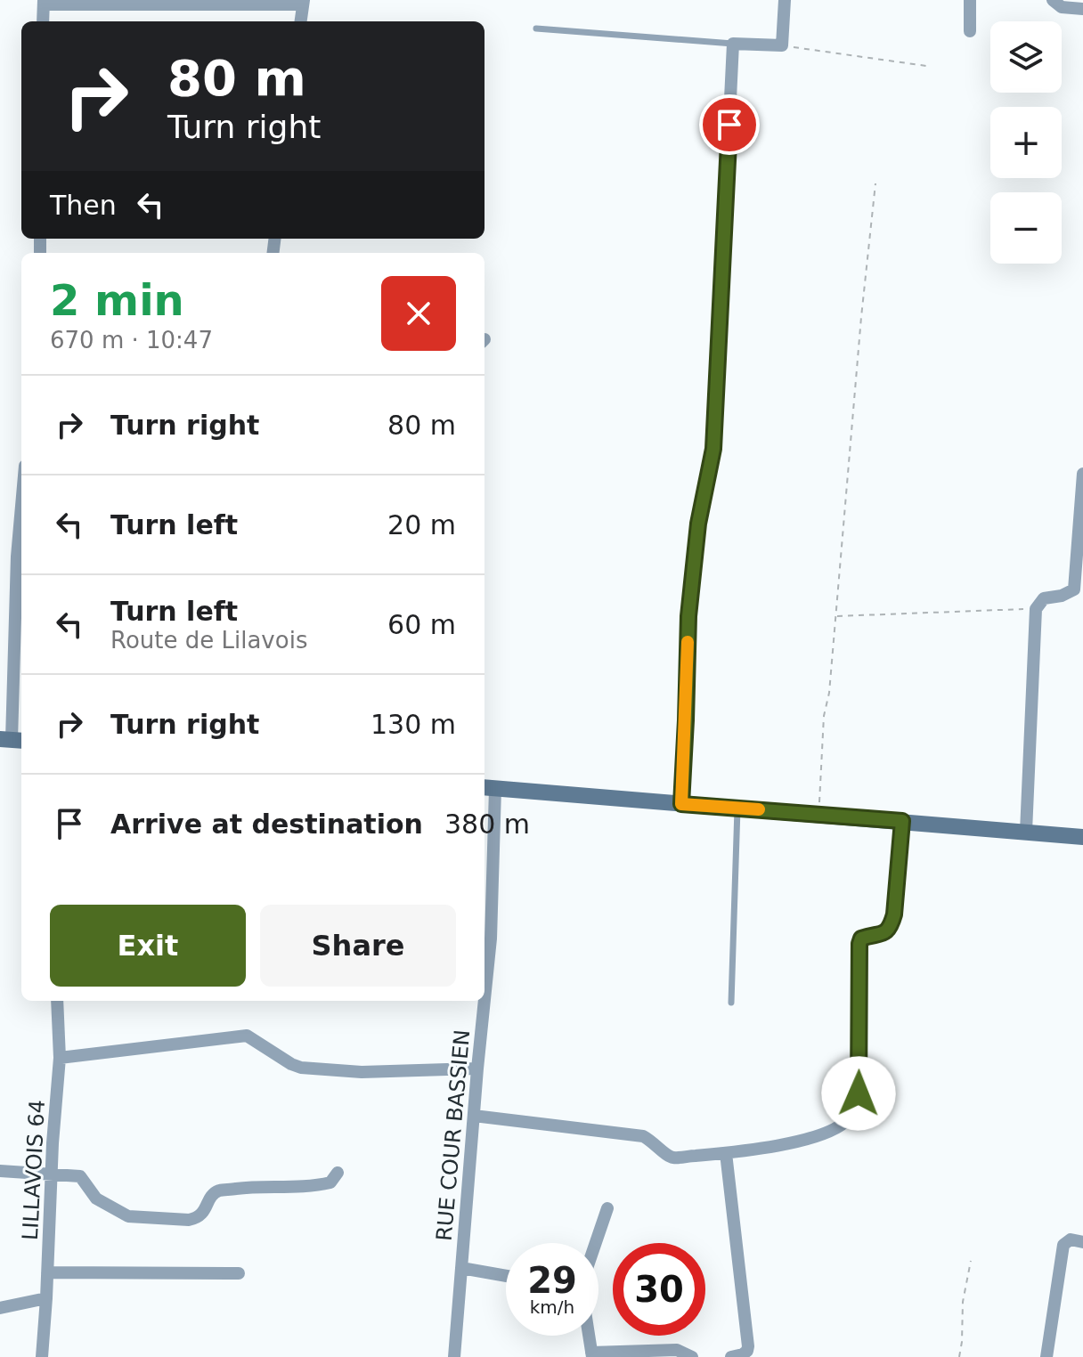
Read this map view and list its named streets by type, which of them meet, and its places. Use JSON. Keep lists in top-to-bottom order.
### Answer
{
  "streets": {
    "street": ["RUE COUR BASSIEN", "LILLAVOIS 64"]
  },
  "page": {
    "map_buttons": ["+", "−"],
    "turn": ["80 m", "Turn right"],
    "then": "Then",
    "heading": ["2 min", "670 m · 10:47"],
    "list": [
      {
        "name": "Turn right",
        "value": "80 m"
      },
      {
        "name": "Turn left",
        "value": "20 m"
      },
      {
        "name": "Turn left",
        "note": "Route de Lilavois",
        "value": "60 m"
      },
      {
        "name": "Turn right",
        "value": "130 m"
      },
      {
        "name": "Arrive at destination",
        "value": "380 m"
      }
    ],
    "buttons": ["Exit", "Share"],
    "speed": "29 km/h",
    "limit": "30"
  }
}
